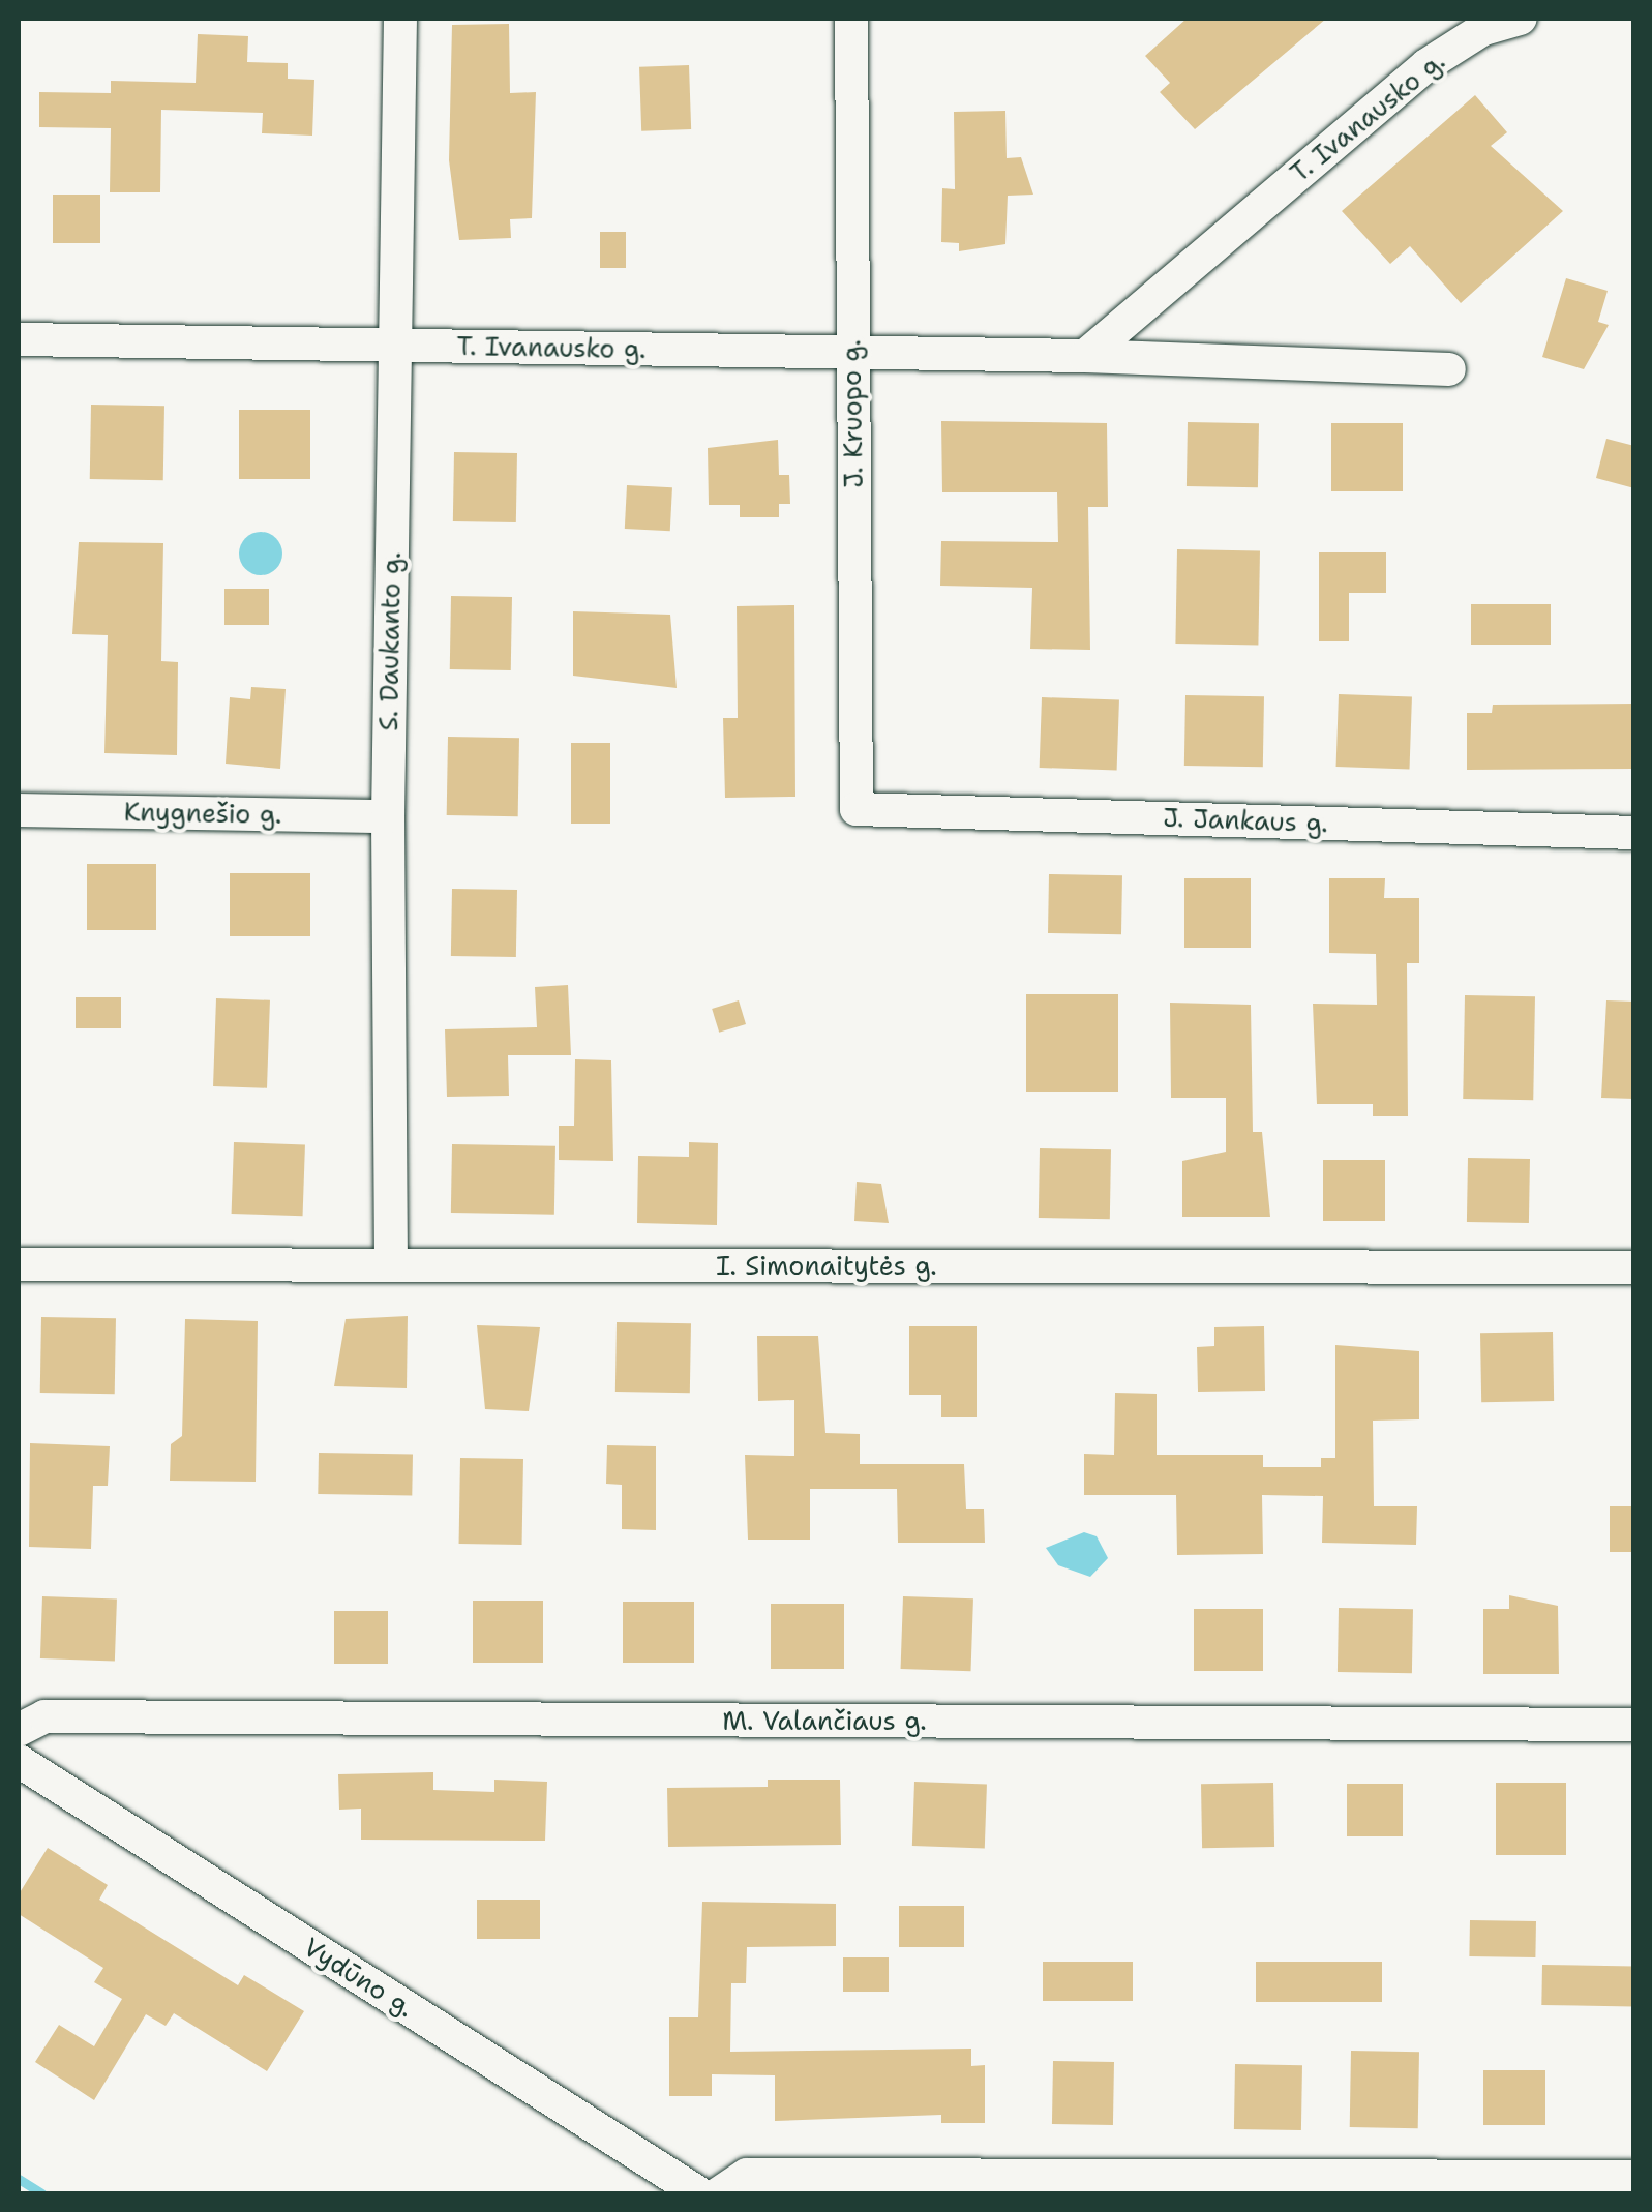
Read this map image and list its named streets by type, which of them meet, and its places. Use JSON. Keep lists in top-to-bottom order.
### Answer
{
  "streets": {
    "street": [
      "T. Ivanausko g.",
      "J. Kruopo g.",
      "S. Daukanto g.",
      "Knygnešio g.",
      "J. Jankaus g.",
      "I. Simonaitytės g.",
      "M. Valančiaus g.",
      "Vydūno g."
    ]
  },
  "crossings": [
    ["T. Ivanausko g.", "J. Kruopo g."],
    ["T. Ivanausko g.", "S. Daukanto g."],
    ["J. Kruopo g.", "J. Jankaus g."],
    ["S. Daukanto g.", "Knygnešio g."],
    ["S. Daukanto g.", "I. Simonaitytės g."]
  ]
}
